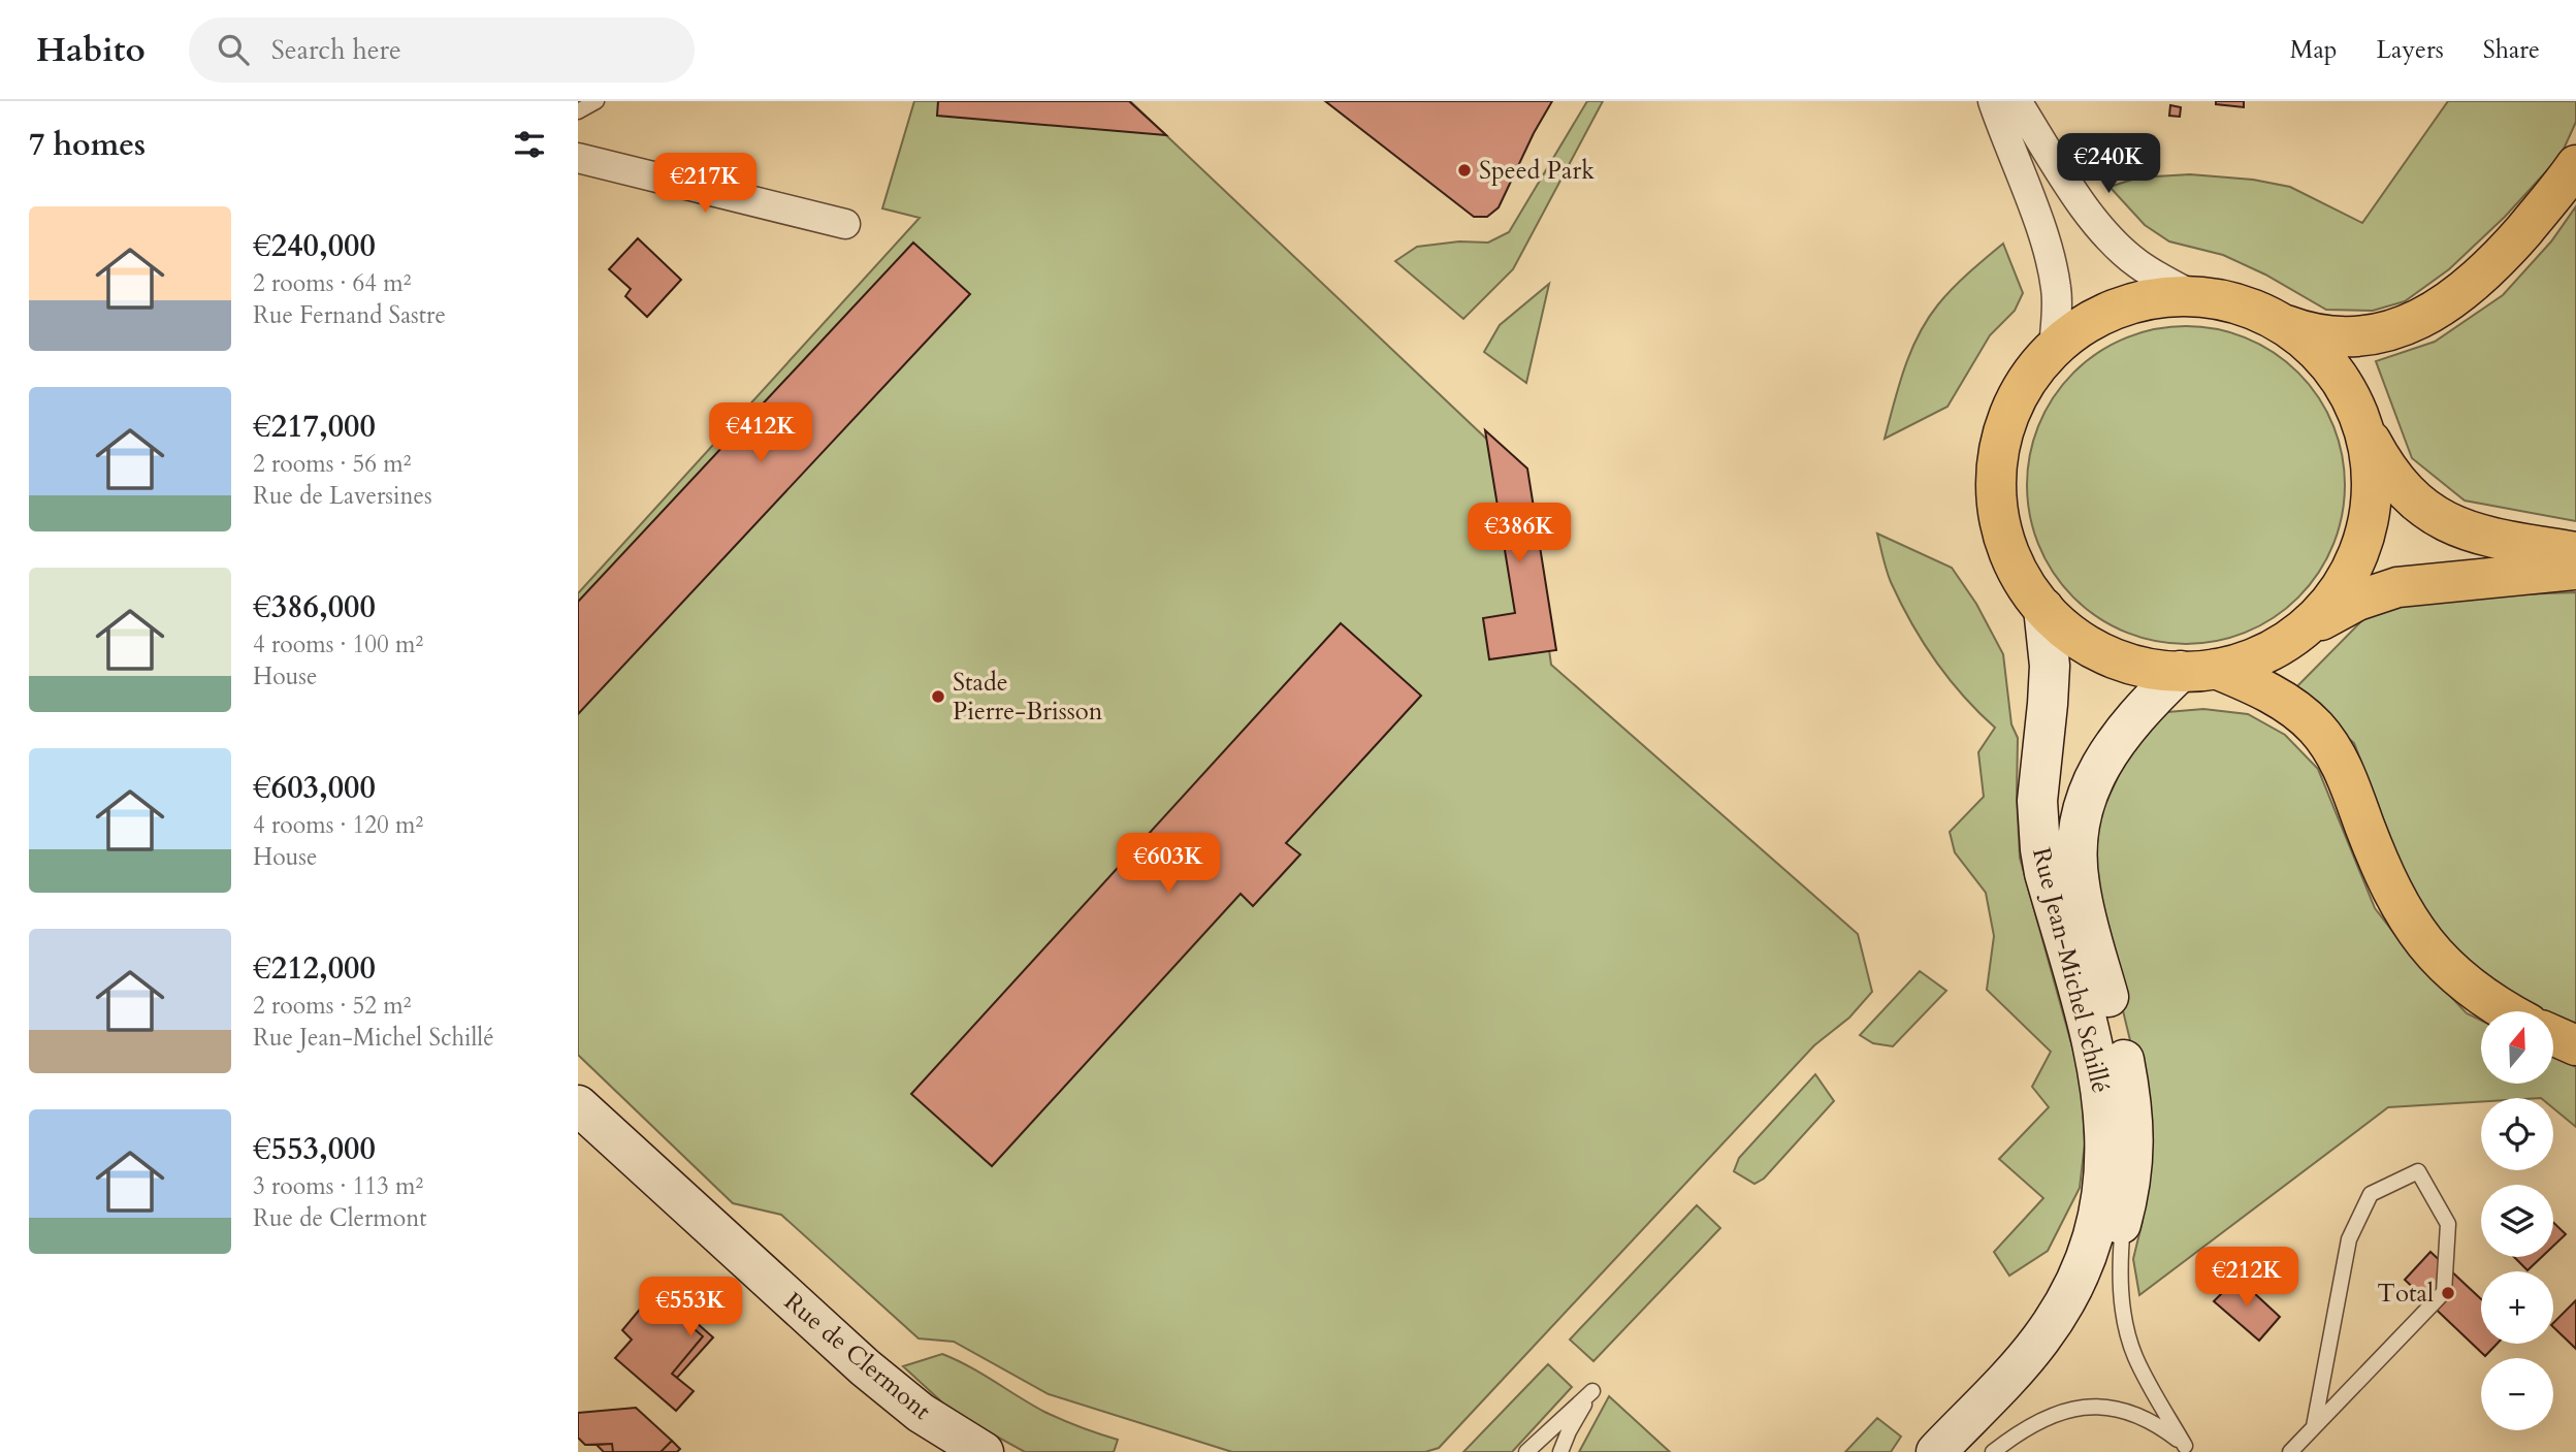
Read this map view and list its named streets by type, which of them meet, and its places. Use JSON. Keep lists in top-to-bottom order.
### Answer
{
  "streets": {
    "main road": ["Rue Jean-Michel Schillé", "Rue de Clermont"]
  },
  "places": ["Speed Park", "Stade Pierre-Brisson", "Total"],
  "north": "top",
  "page": {
    "header": "Habito",
    "search": "Search here",
    "nav": ["Map", "Layers", "Share"],
    "heading": "7 homes",
    "price": [
      "€240K",
      "€217K",
      "€412K",
      "€386K",
      "€603K",
      "€212K",
      "€553K"
    ],
    "list": [
      {
        "name": "€240,000",
        "note": "2 rooms · 64 m² · Rue Fernand Sastre"
      },
      {
        "name": "€217,000",
        "note": "2 rooms · 56 m² · Rue de Laversines"
      },
      {
        "name": "€386,000",
        "note": "4 rooms · 100 m² · House"
      },
      {
        "name": "€603,000",
        "note": "4 rooms · 120 m² · House"
      },
      {
        "name": "€212,000",
        "note": "2 rooms · 52 m² · Rue Jean-Michel Schillé"
      },
      {
        "name": "€553,000",
        "note": "3 rooms · 113 m² · Rue de Clermont"
      }
    ],
    "map_buttons": ["+", "−"]
  }
}
